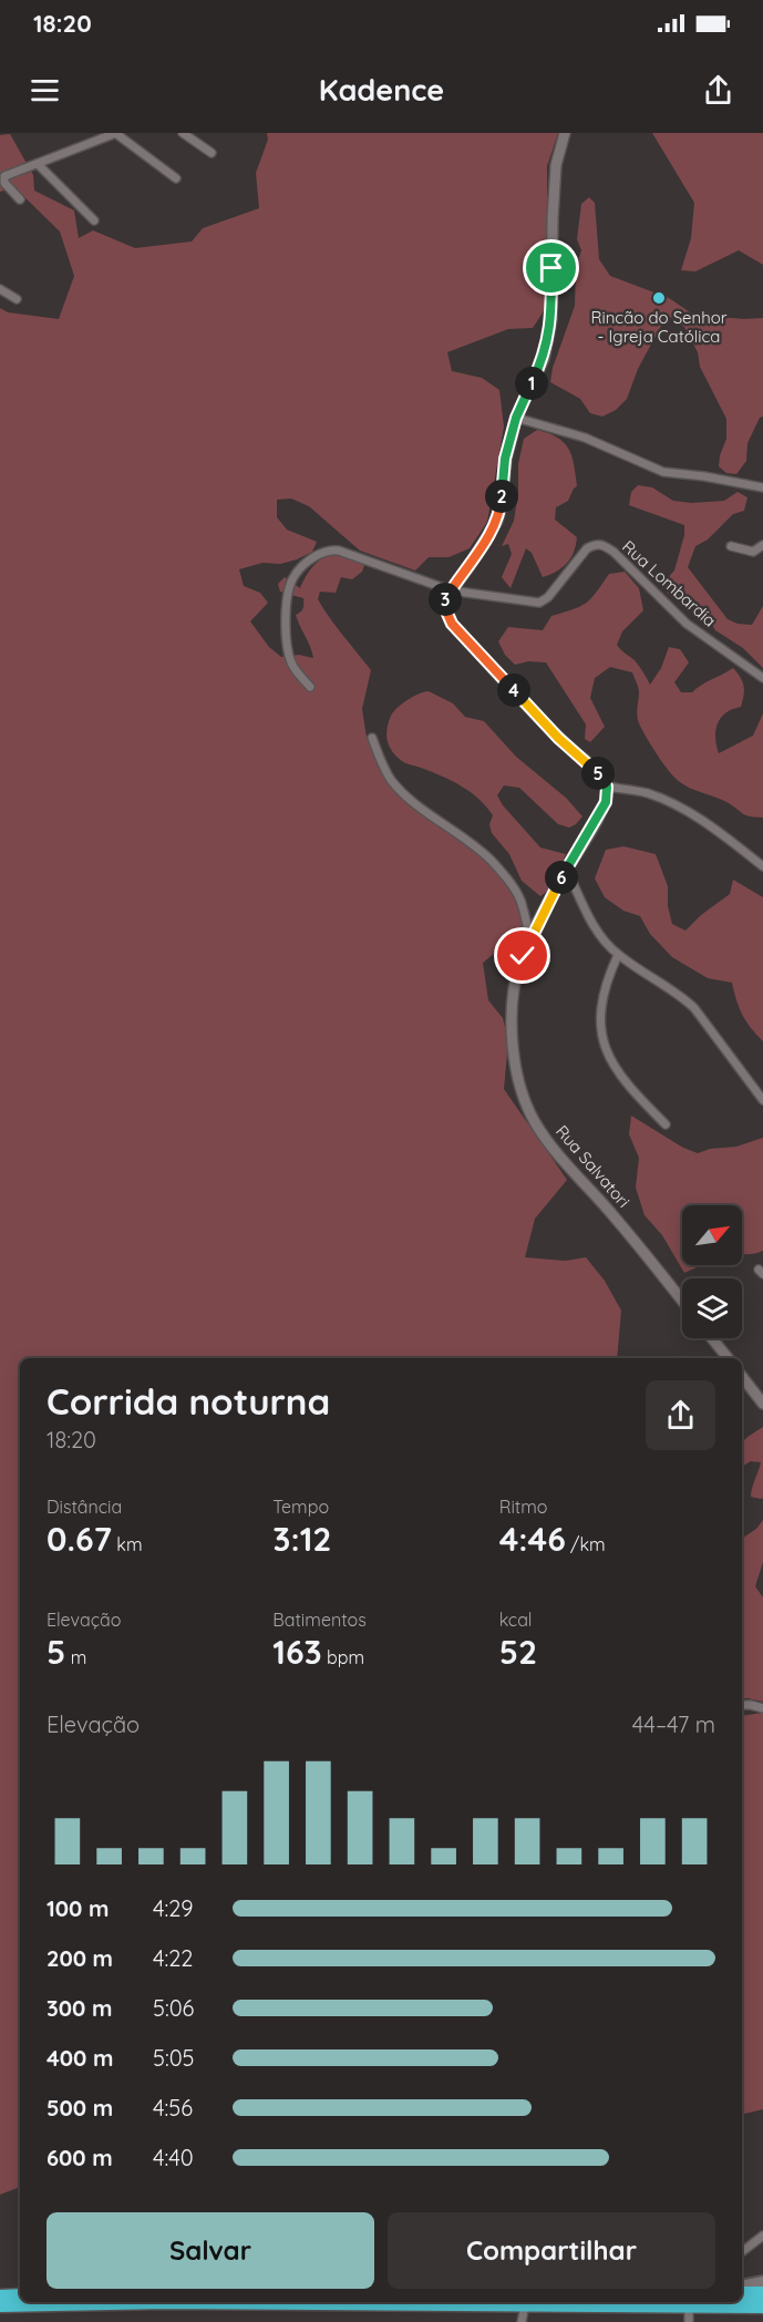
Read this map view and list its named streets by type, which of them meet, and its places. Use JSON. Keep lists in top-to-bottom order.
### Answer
{
  "streets": {
    "street": ["Rua Lombardia", "Rua Salvatori"]
  },
  "places": ["Rincão do Senhor - Igreja Católica"],
  "north": "top right",
  "page": {
    "status": "18:20",
    "header": "Kadence",
    "pins": [
      "1",
      "2",
      "3",
      "4",
      "5",
      "6"
    ],
    "heading": ["Corrida noturna", "18:20"],
    "stats": [
      ["Distância", "0.67 km"],
      ["Tempo", "3:12"],
      ["Ritmo", "4:46 /km"],
      ["Elevação", "5 m"],
      ["Batimentos", "163 bpm"],
      ["kcal", "52"]
    ],
    "chart": ["Elevação", "44–47 m"],
    "list": [
      {
        "name": "100 m",
        "note": "4:29"
      },
      {
        "name": "200 m",
        "note": "4:22"
      },
      {
        "name": "300 m",
        "note": "5:06"
      },
      {
        "name": "400 m",
        "note": "5:05"
      },
      {
        "name": "500 m",
        "note": "4:56"
      },
      {
        "name": "600 m",
        "note": "4:40"
      }
    ],
    "buttons": ["Salvar", "Compartilhar"]
  }
}
